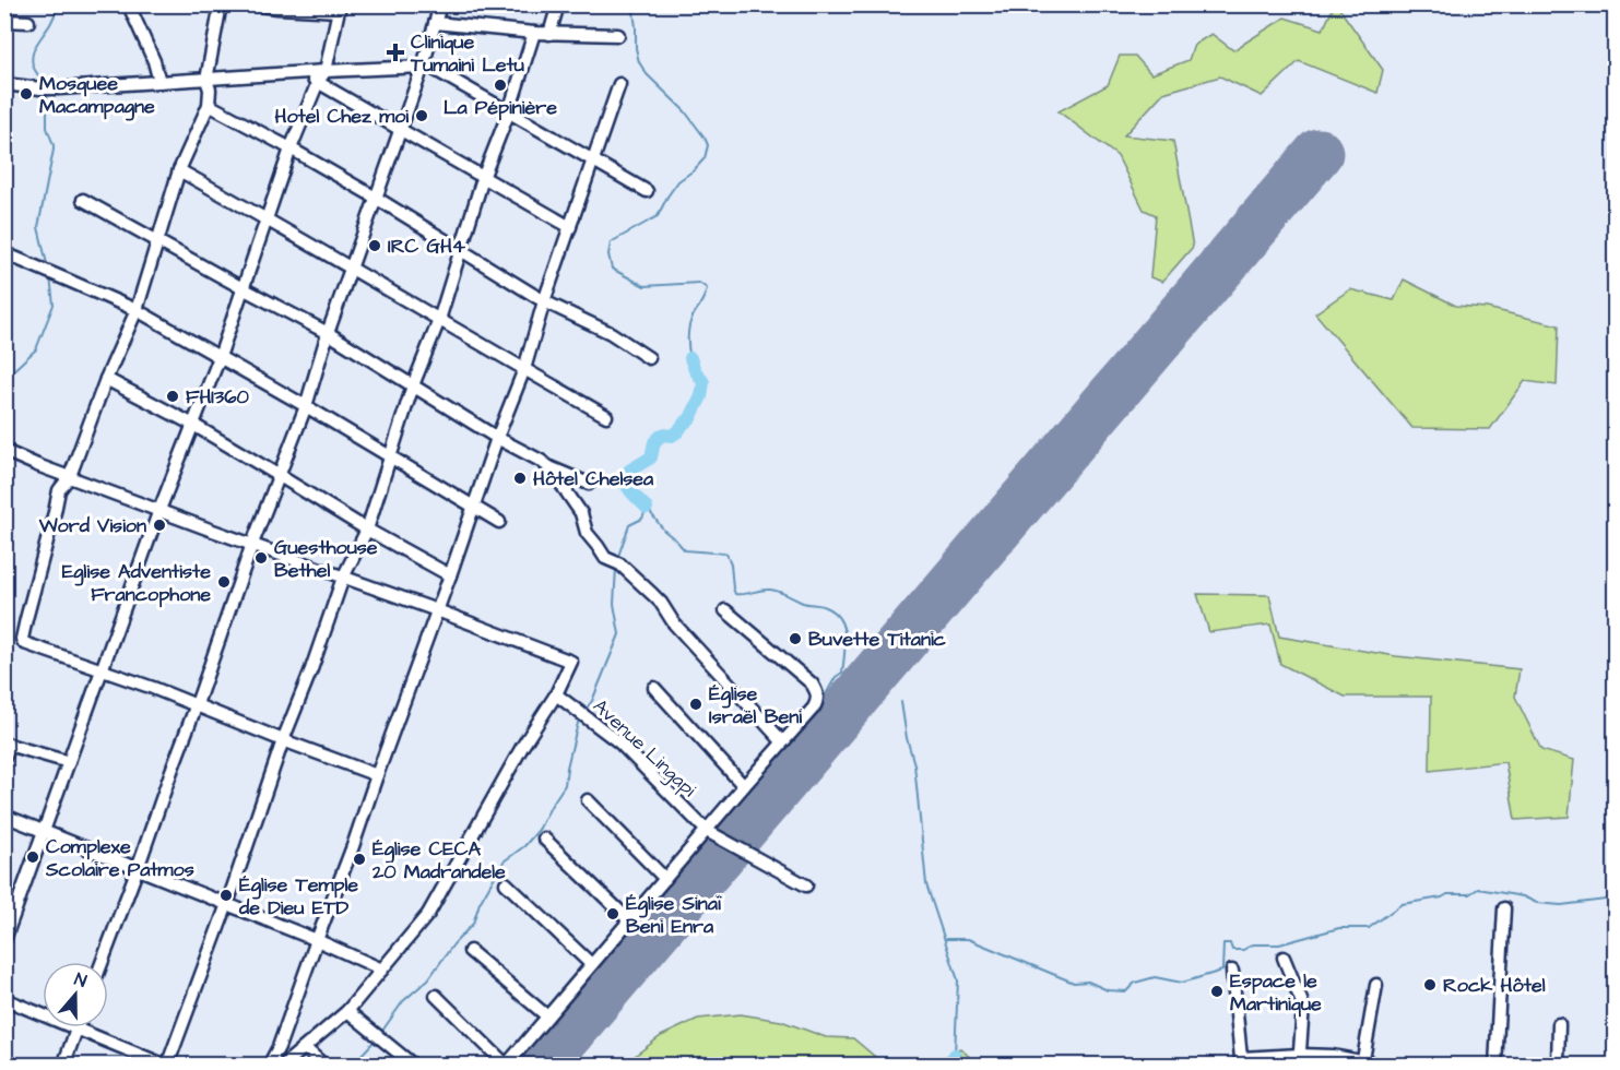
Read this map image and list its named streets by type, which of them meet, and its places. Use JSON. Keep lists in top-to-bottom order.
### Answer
{
  "streets": {
    "street": ["Avenue Lingapi"]
  },
  "places": {
    "health": ["Clinique Tumaini Letu"],
    "other": [
      "La Pépinière",
      "Mosquee Macampagne",
      "Hotel Chez moi",
      "IRC GH4",
      "FHI360",
      "Hôtel Chelsea",
      "Word Vision",
      "Guesthouse Bethel",
      "Eglise Adventiste Francophone",
      "Buvette Titanic",
      "Église Israël Beni",
      "Complexe Scolaire Patmos",
      "Église CECA 20 Madrandele",
      "Église Temple de Dieu ETD",
      "Église Sinaï Beni Enra",
      "Rock Hôtel",
      "Espace le Martinique"
    ]
  },
  "north": "top"
}
